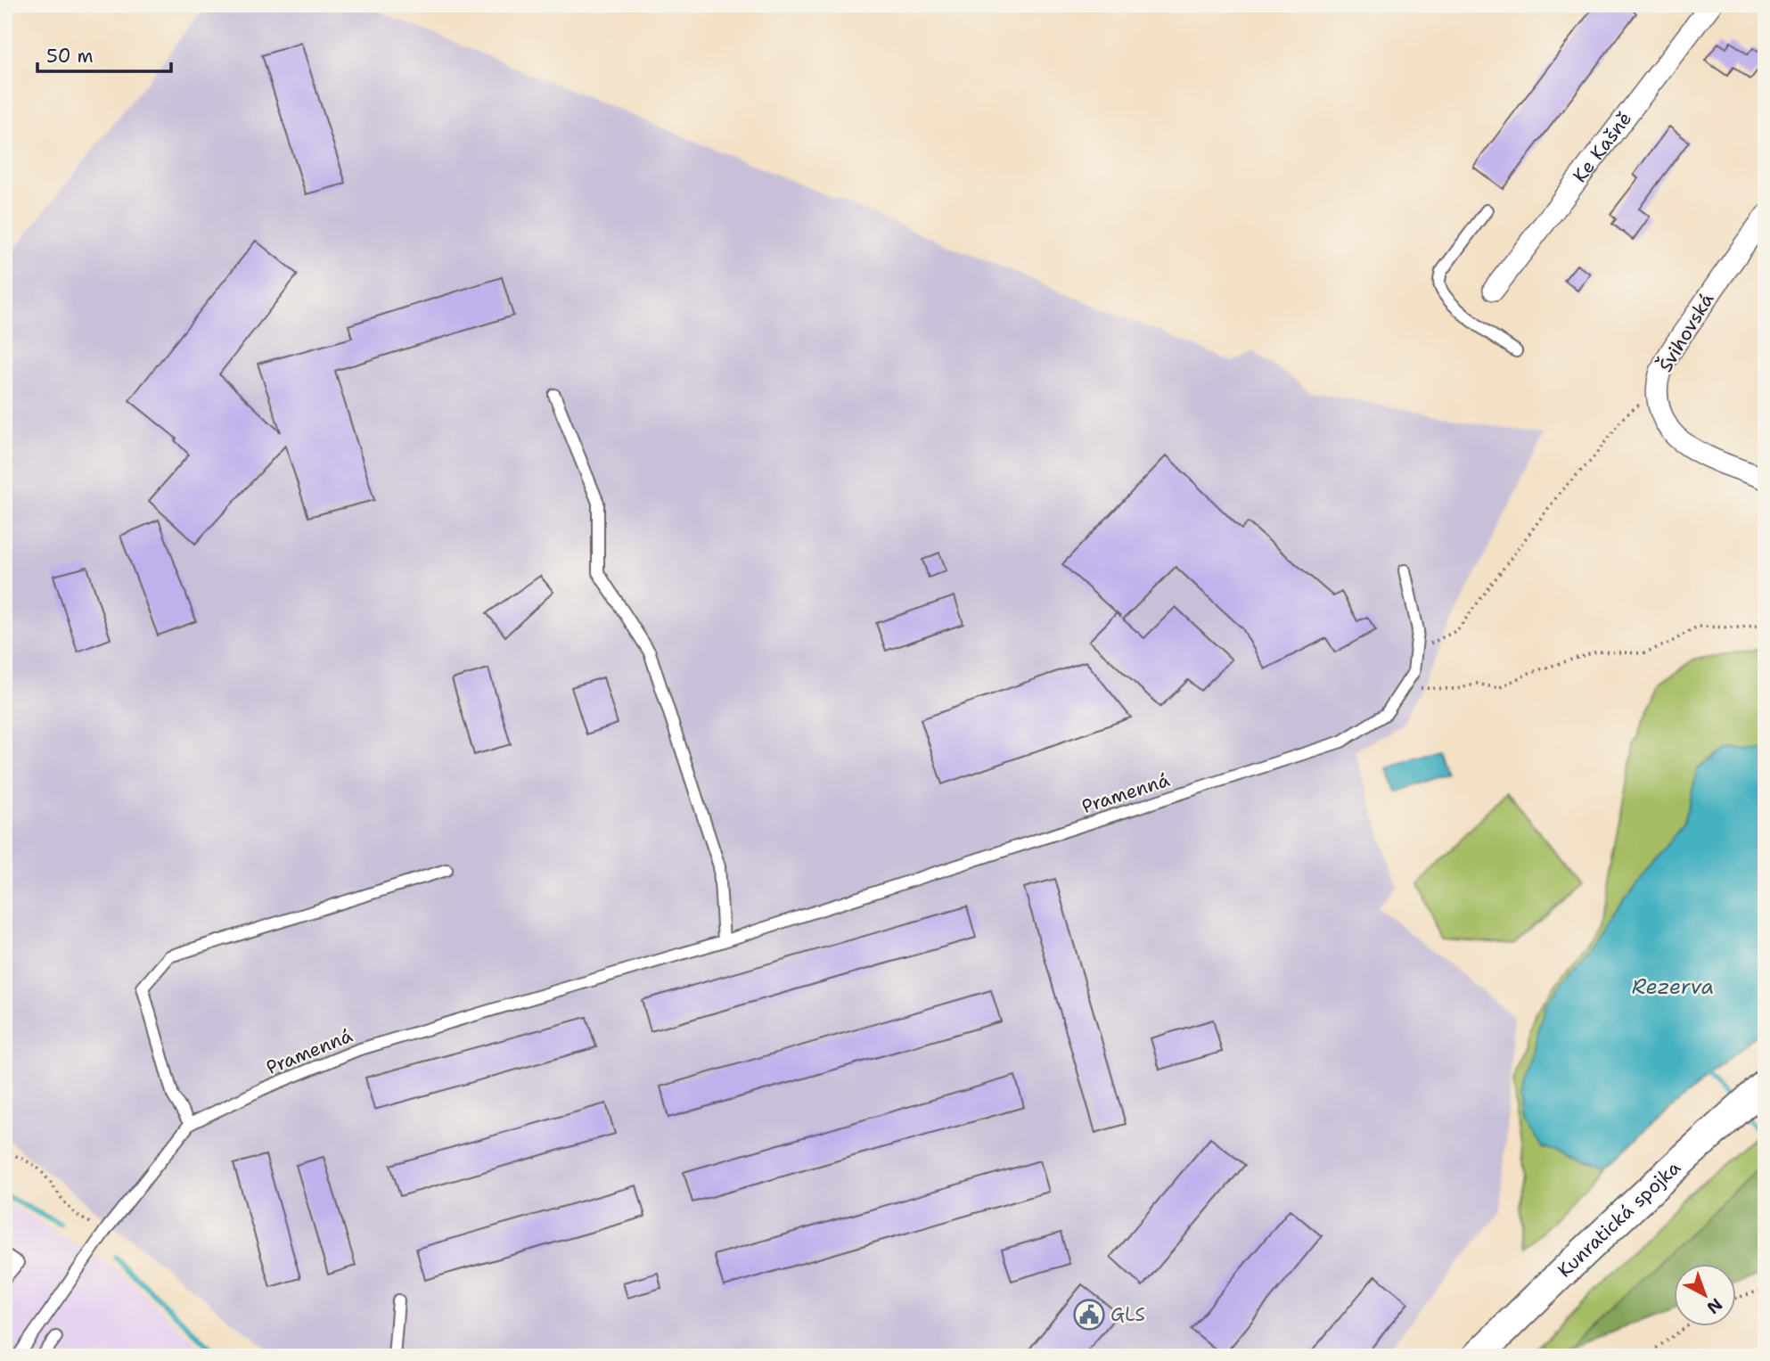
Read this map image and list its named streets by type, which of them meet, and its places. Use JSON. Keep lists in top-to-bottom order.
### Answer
{
  "streets": {
    "main road": ["Kunratická spojka"],
    "street": ["Ke Kašně", "Švihovská"],
    "lane": ["Pramenná"]
  },
  "water": ["Rezerva"],
  "places": {
    "public building": ["GLS"]
  },
  "scale_bar": "50 m",
  "north": "bottom right"
}
